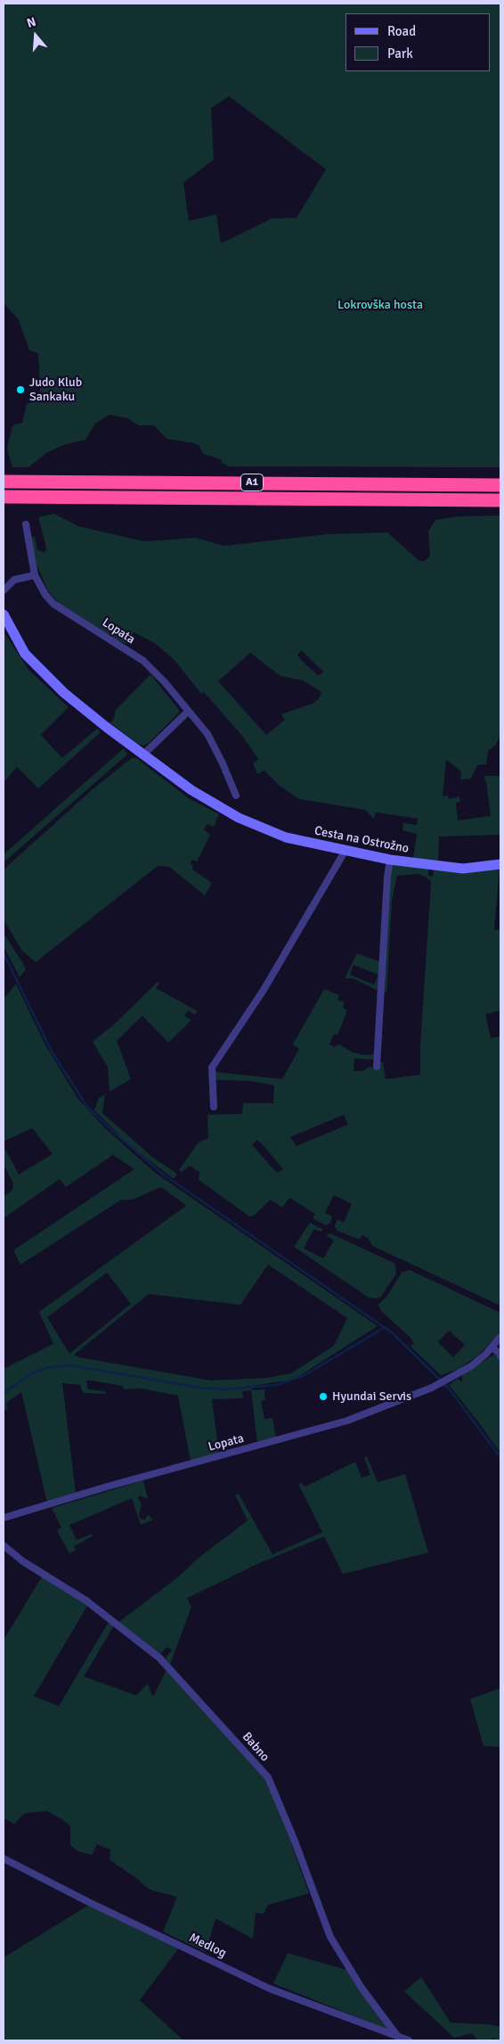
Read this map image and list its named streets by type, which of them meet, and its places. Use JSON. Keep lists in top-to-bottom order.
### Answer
{
  "streets": {
    "highway": ["A1"],
    "street": [
      "Lopata",
      "Cesta na Ostrožno",
      "Babno",
      "Medlog"
    ]
  },
  "crossings": [
    ["Babno", "Medlog"]
  ],
  "parks": ["Lokrovška hosta"],
  "places": ["Judo Klub Sankaku", "Hyundai Servis"],
  "legend": ["Road", "Park"],
  "north": "top"
}
